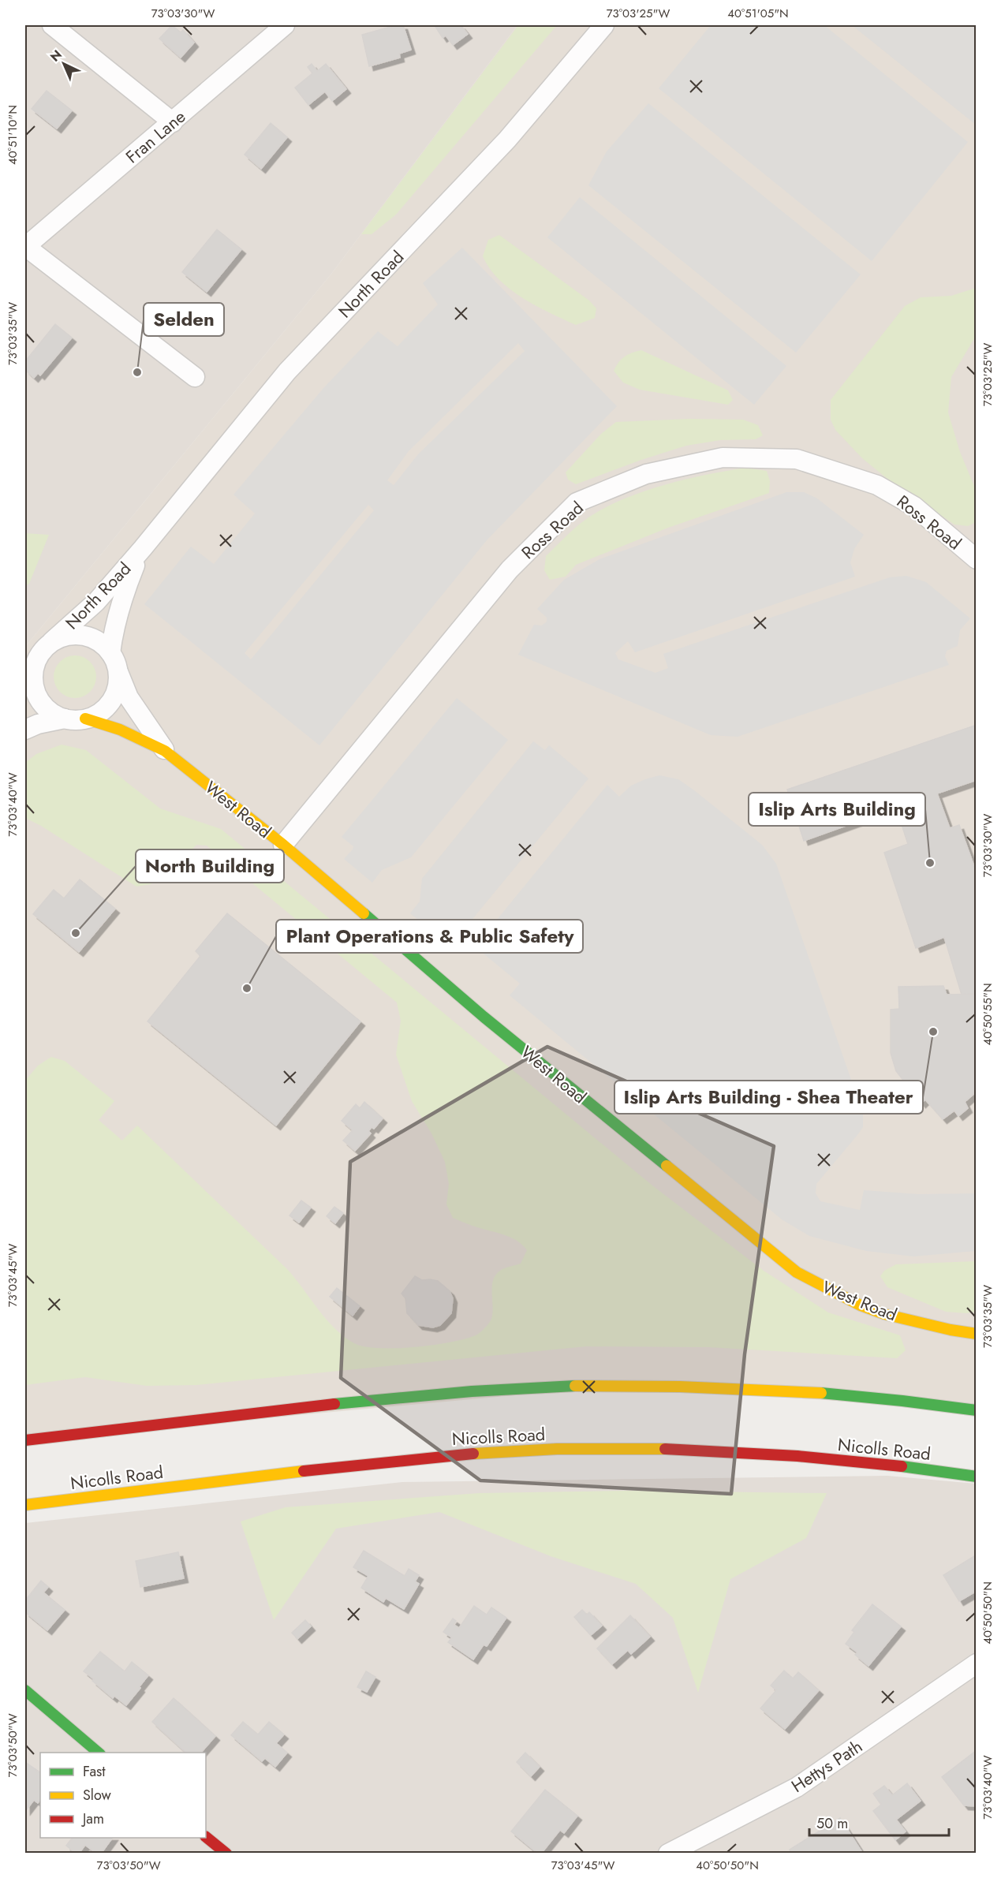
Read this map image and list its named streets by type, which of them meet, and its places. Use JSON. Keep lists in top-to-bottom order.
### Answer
{
  "streets": {
    "main road": ["West Road", "Nicolls Road"],
    "street": [
      "Fran Lane",
      "North Road",
      "Ross Road",
      "Hettys Path"
    ]
  },
  "crossings": [
    ["North Road", "West Road"],
    ["Ross Road", "West Road"]
  ],
  "places": [
    "Selden",
    "Islip Arts Building",
    "North Building",
    "Plant Operations & Public Safety",
    "Islip Arts Building - Shea Theater"
  ],
  "legend": ["Fast", "Slow", "Jam"],
  "scale_bar": "50 m",
  "north": "top left",
  "coordinates": [
    "73°03'30\"W",
    "73°03'25\"W",
    "40°51'05\"N",
    "40°51'10\"N",
    "73°03'35\"W",
    "73°03'40\"W",
    "40°50'55\"N",
    "73°03'45\"W",
    "40°50'50\"N",
    "73°03'50\"W"
  ]
}
